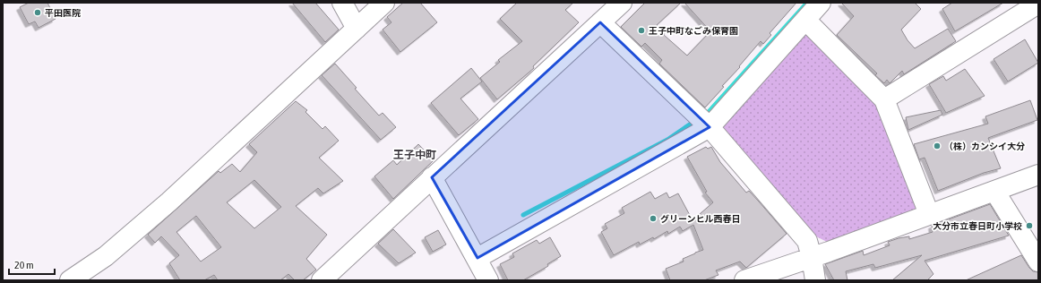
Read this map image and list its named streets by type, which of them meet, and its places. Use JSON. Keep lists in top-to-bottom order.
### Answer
{
  "districts": ["王子中町"],
  "places": [
    "平田医院",
    "王子中町なごみ保育園",
    "（株）カンシイ大分",
    "グリーンヒル西春日",
    "大分市立春日町小学校"
  ],
  "scale_bar": "20 m"
}
